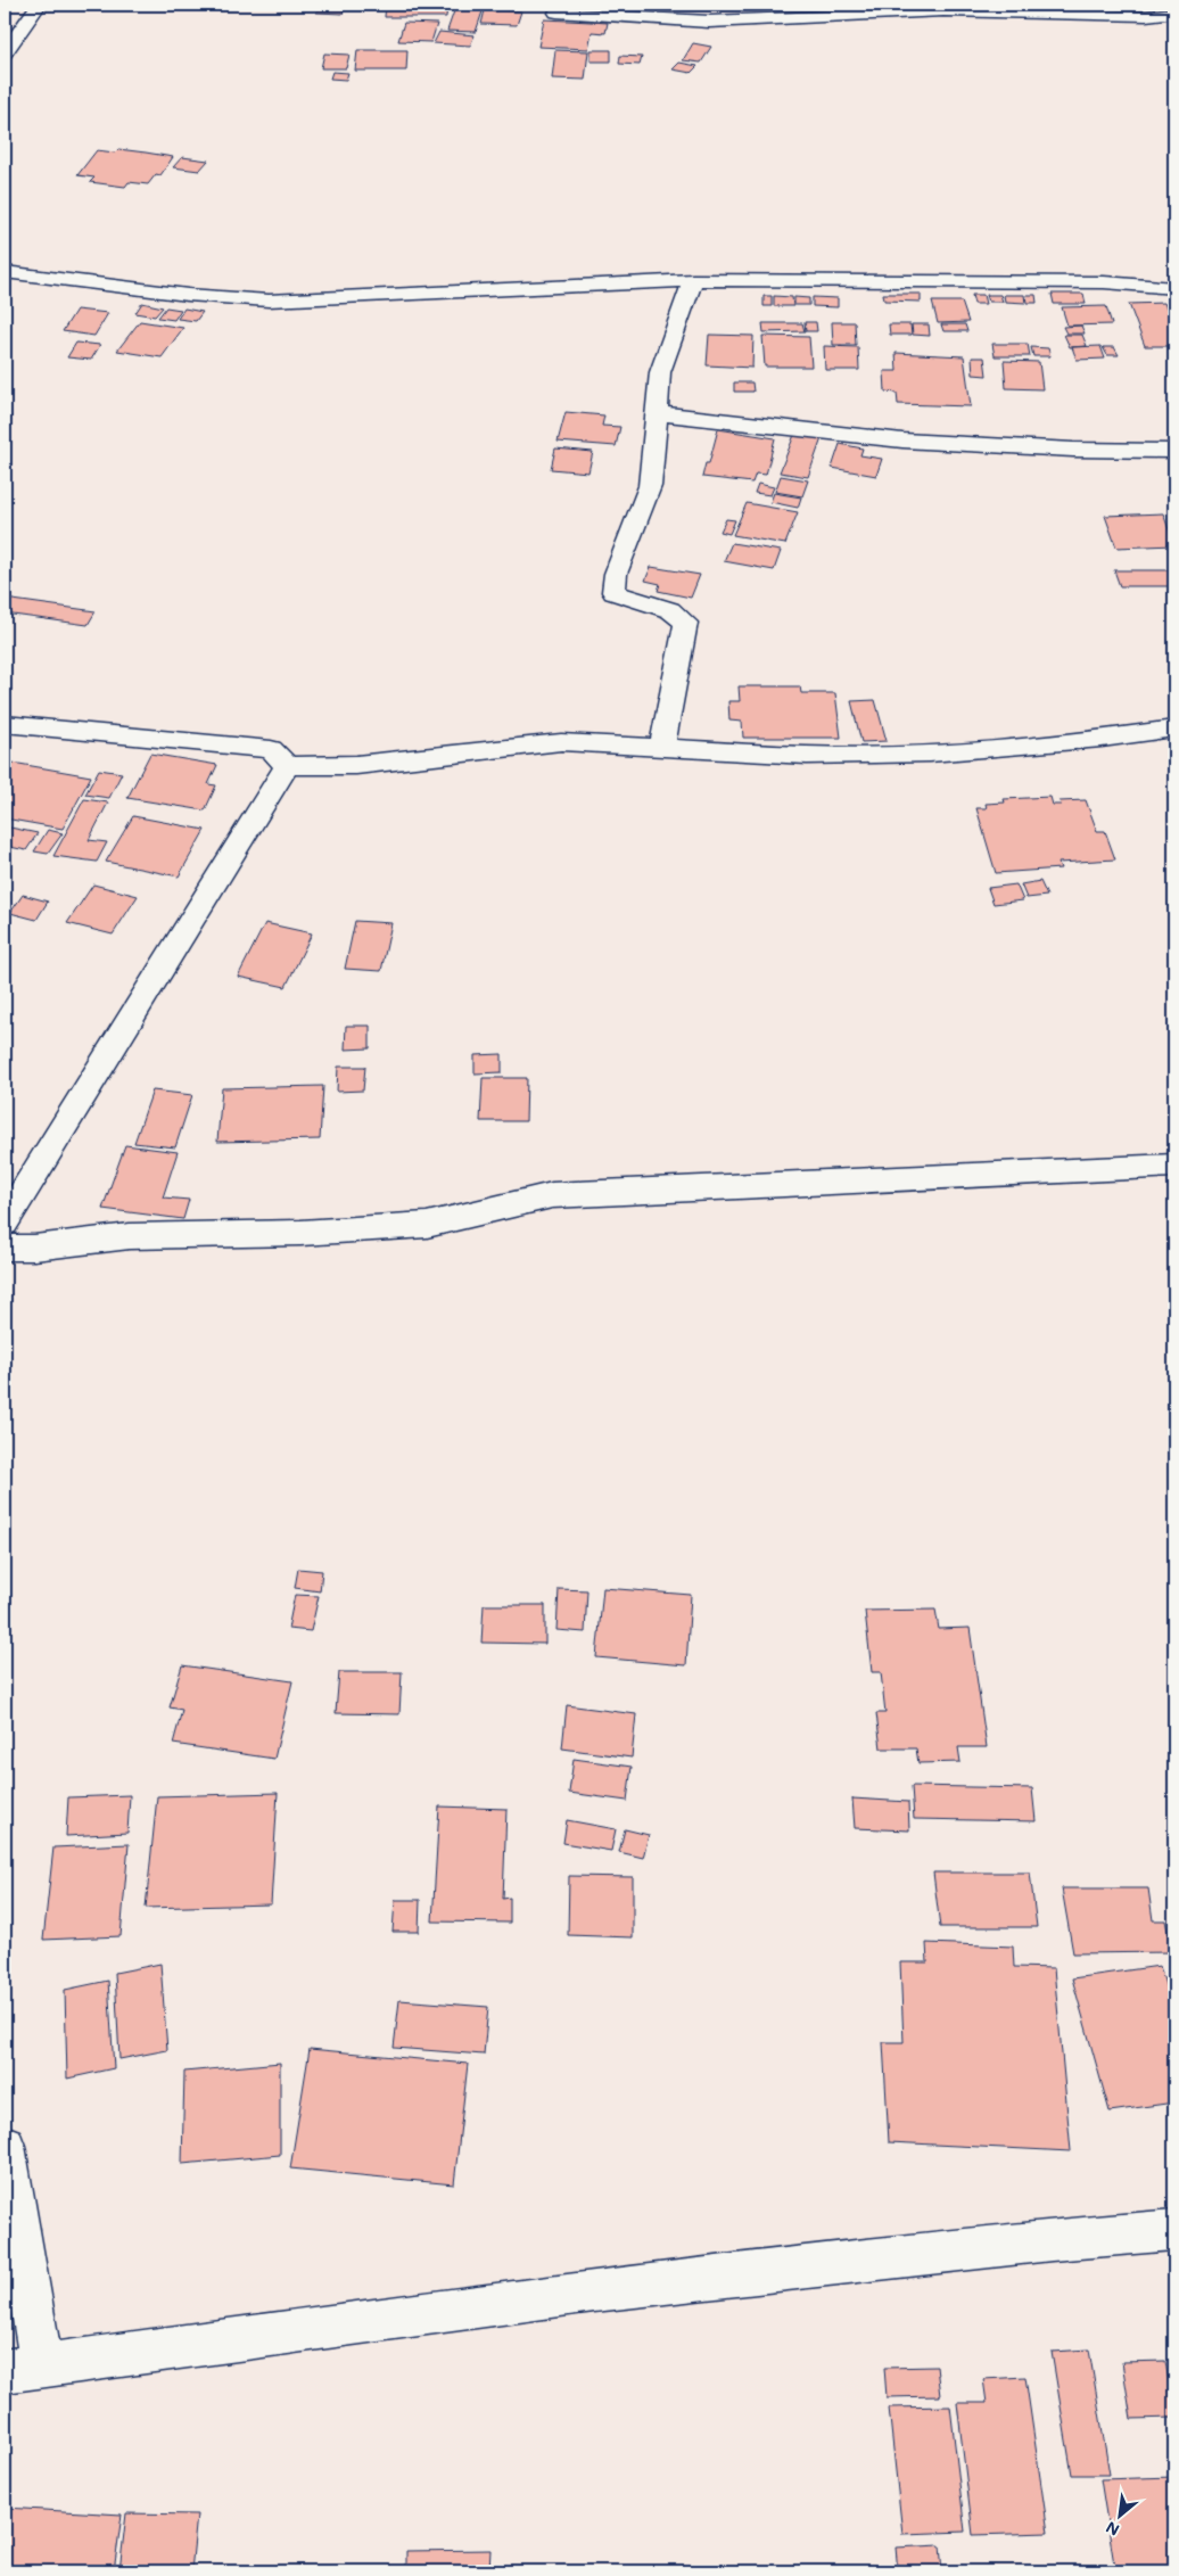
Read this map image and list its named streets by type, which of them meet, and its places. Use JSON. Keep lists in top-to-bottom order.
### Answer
{
  "north": "bottom left"
}
